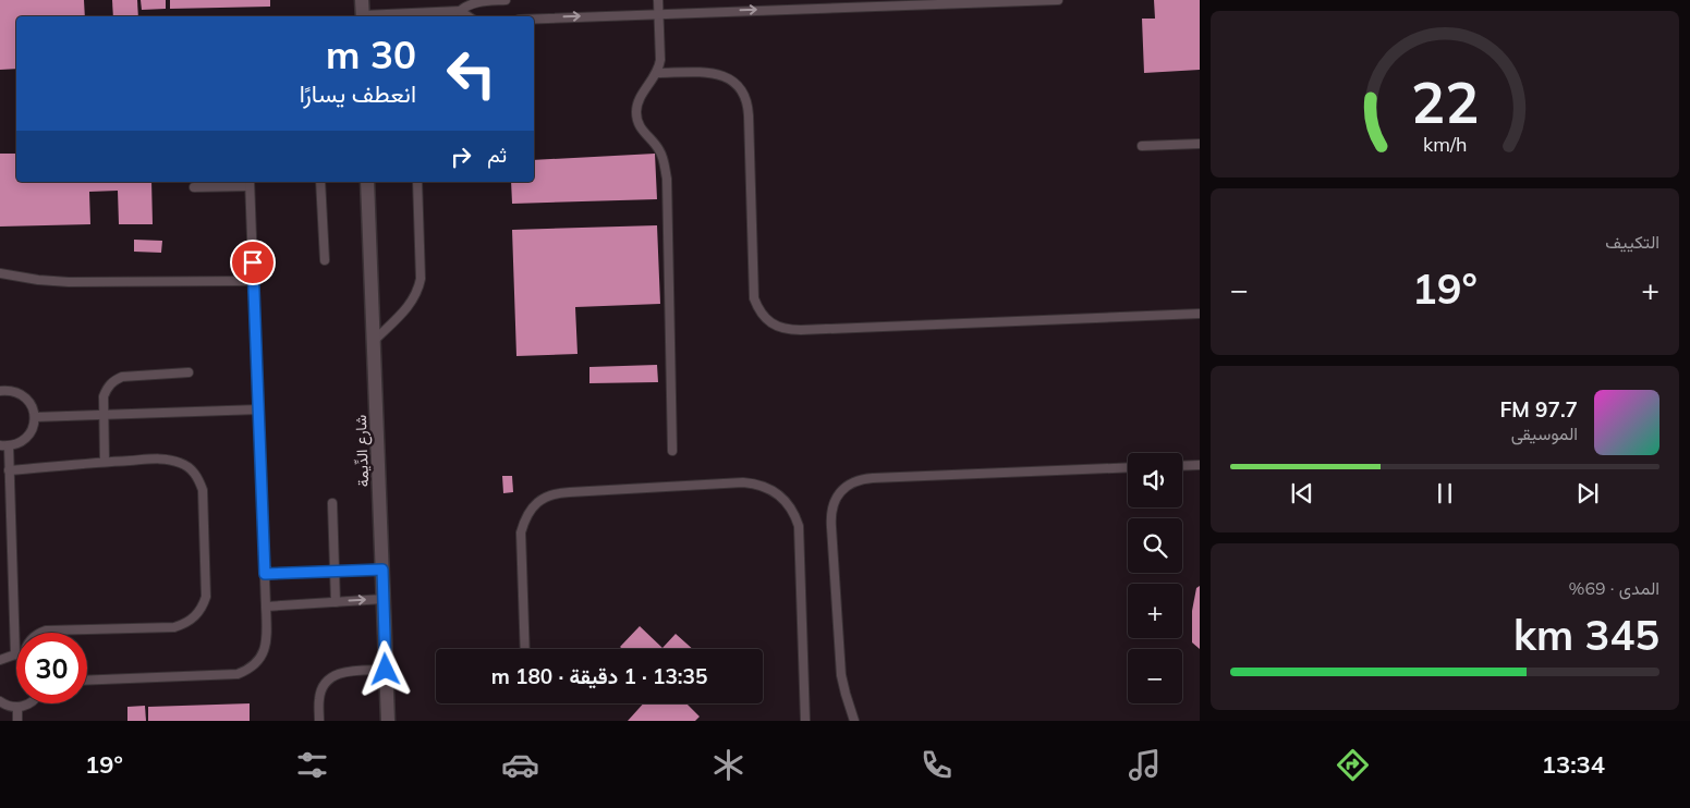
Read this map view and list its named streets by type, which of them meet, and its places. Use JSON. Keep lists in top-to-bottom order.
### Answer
{
  "streets": {
    "street": ["شارع الدِّيمة"]
  },
  "page": {
    "turn": ["30 m", "انعطف يسارًا"],
    "then": "ثم",
    "tile": [
      "التكييف",
      ["المدى · 69%", "345 km"]
    ],
    "heat": ["−", "19°", "+"],
    "song": ["97.7 FM", "الموسيقى"],
    "map_buttons": ["+", "−"],
    "limit": "30",
    "trip": "13:35 · 1 دقيقة · 180 m",
    "tabs": ["13:34", "19°"],
    "gauge": ["22", "km/h"]
  }
}
